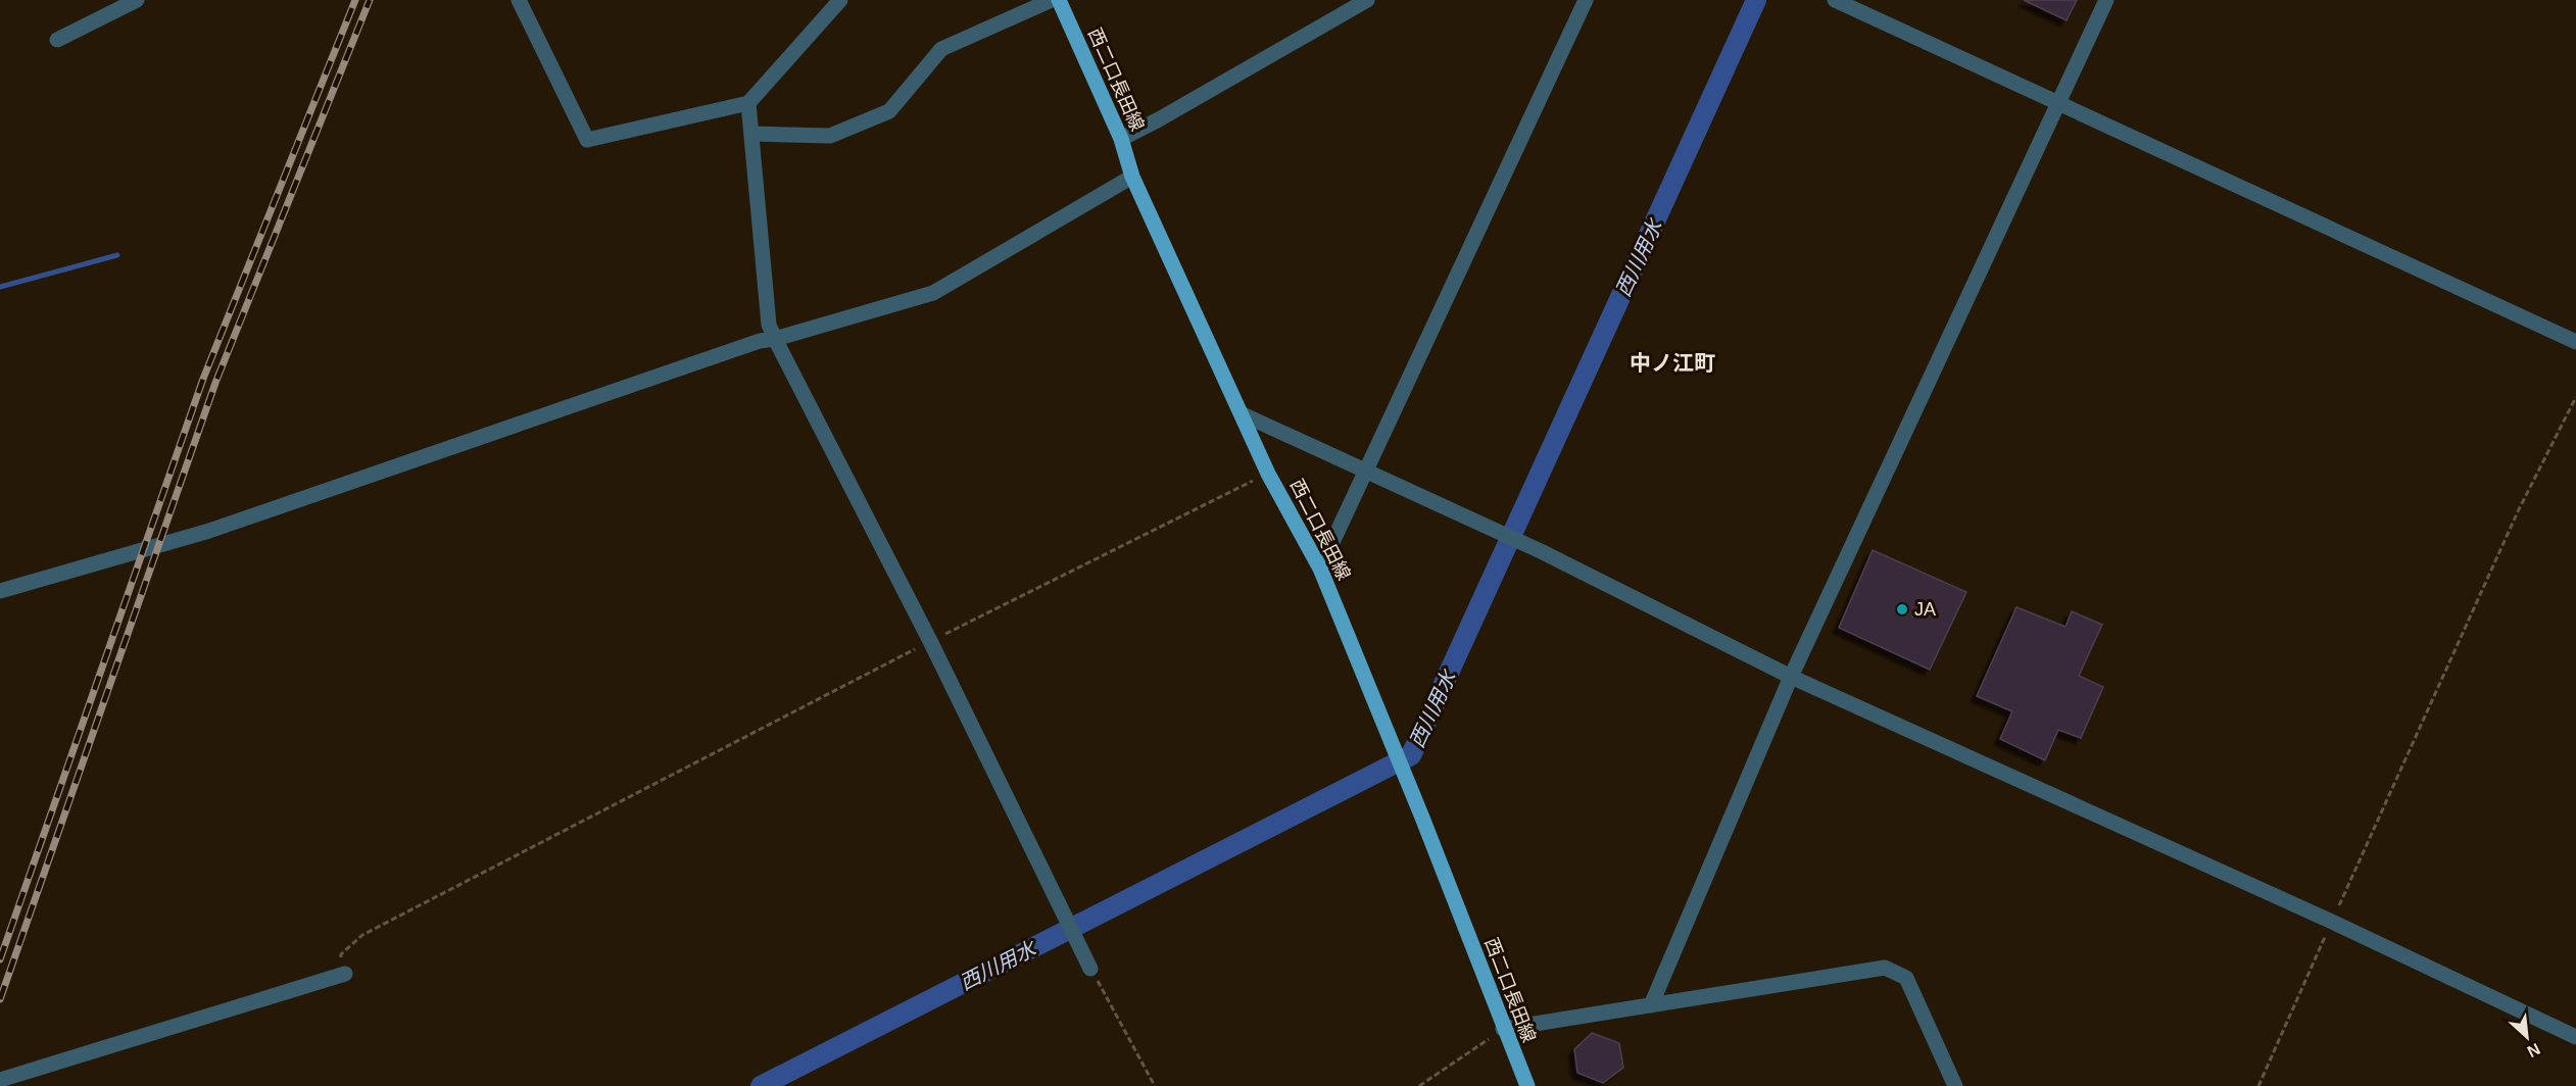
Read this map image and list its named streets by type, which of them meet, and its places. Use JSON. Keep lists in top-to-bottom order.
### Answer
{
  "streets": {
    "main road": ["西二口長田線"]
  },
  "districts": ["中ノ江町"],
  "water": ["西川用水"],
  "places": ["JA"],
  "north": "bottom right"
}
